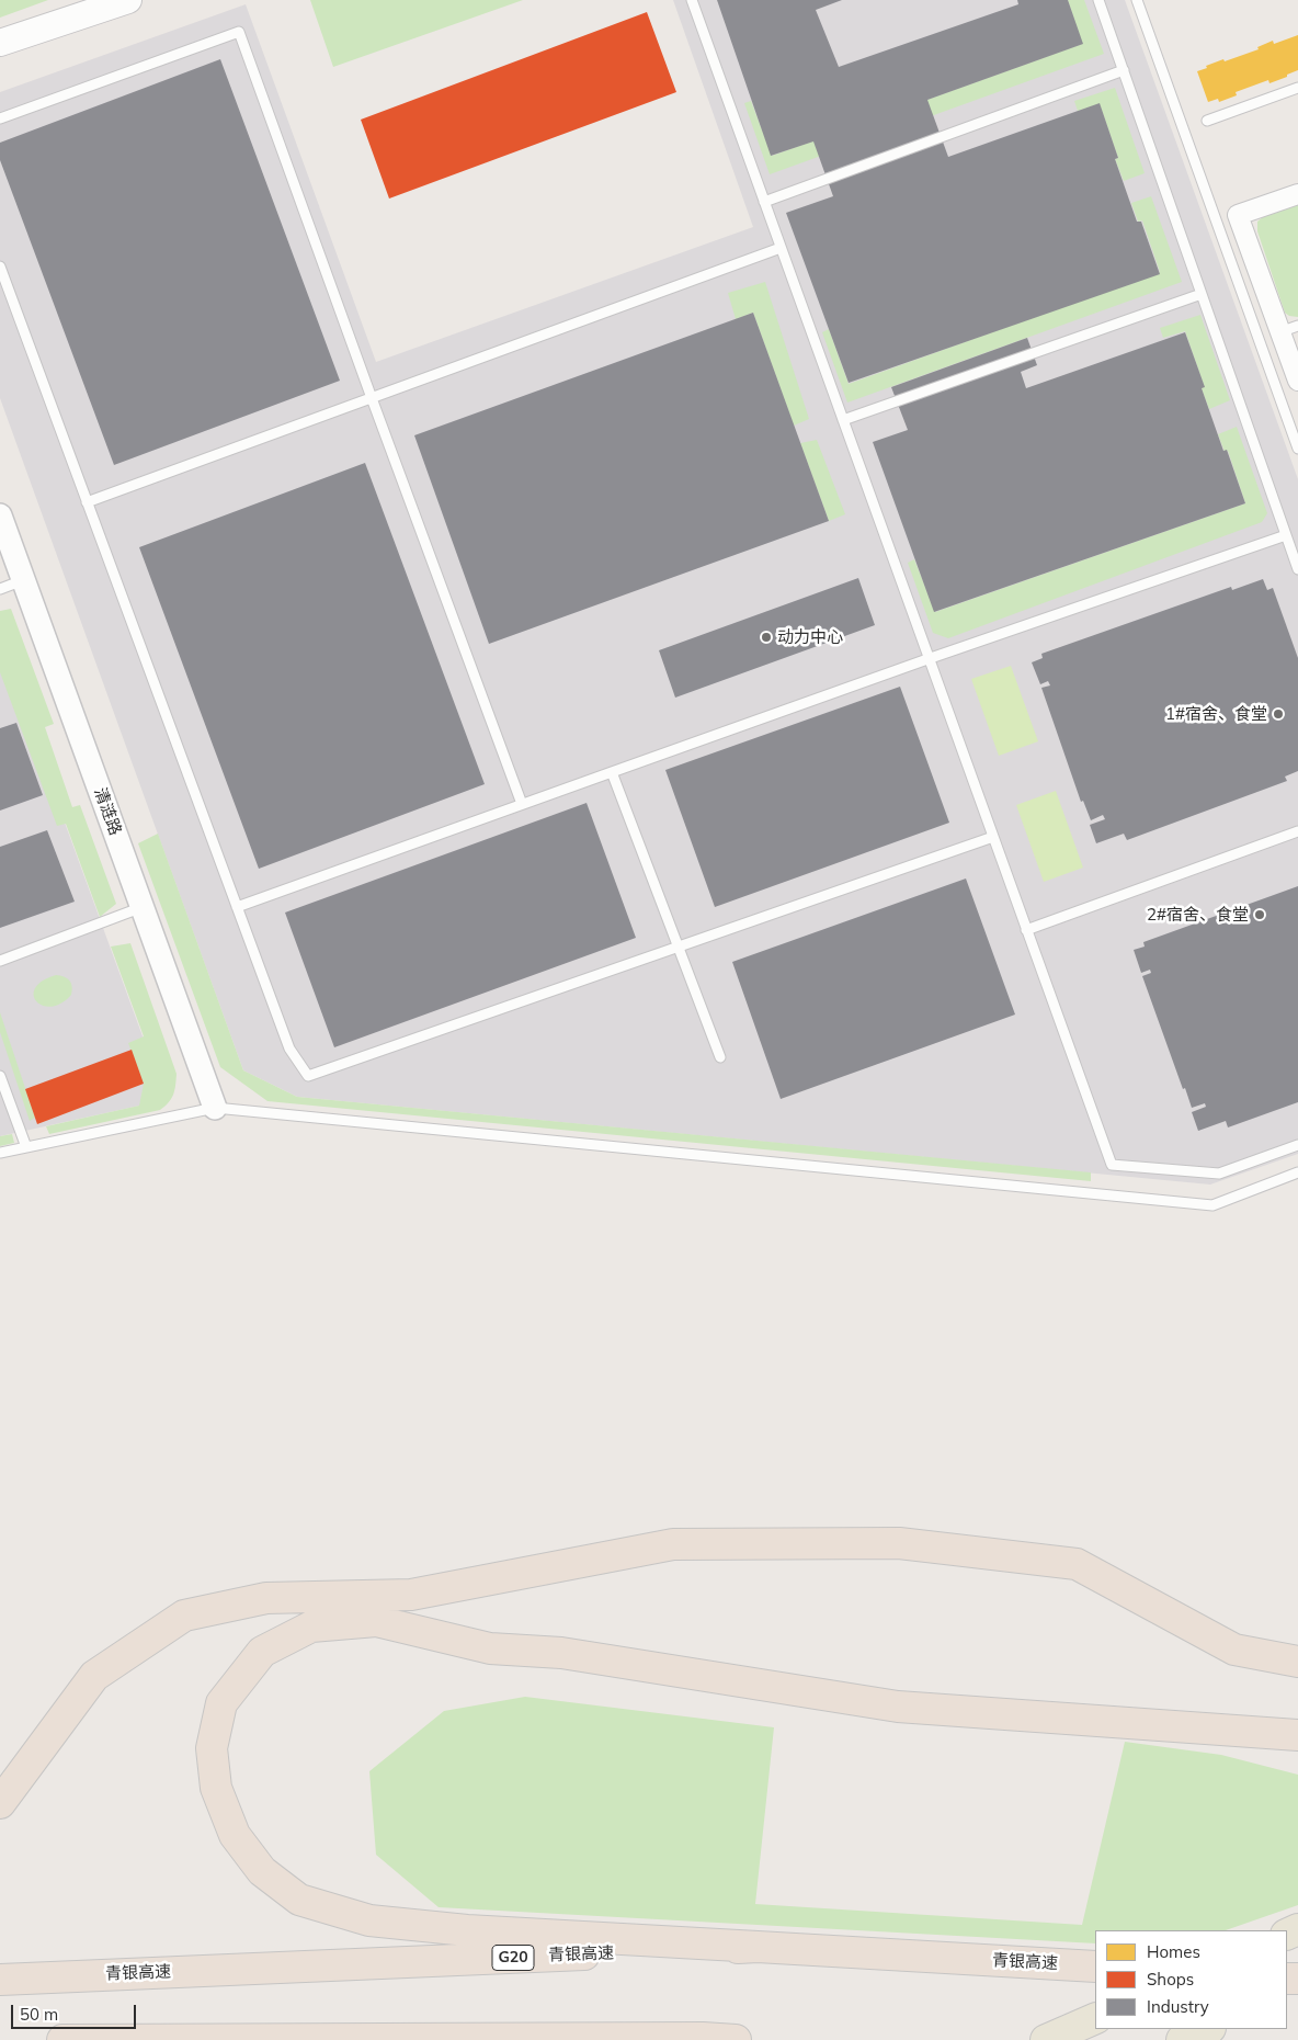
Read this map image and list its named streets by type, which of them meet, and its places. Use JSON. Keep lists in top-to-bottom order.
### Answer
{
  "streets": {
    "highway": ["青银高速", "G20"],
    "street": ["清涟路"]
  },
  "places": ["动力中心", "1#宿舍、食堂", "2#宿舍、食堂"],
  "legend": ["Homes", "Shops", "Industry"],
  "scale_bar": "50 m"
}
